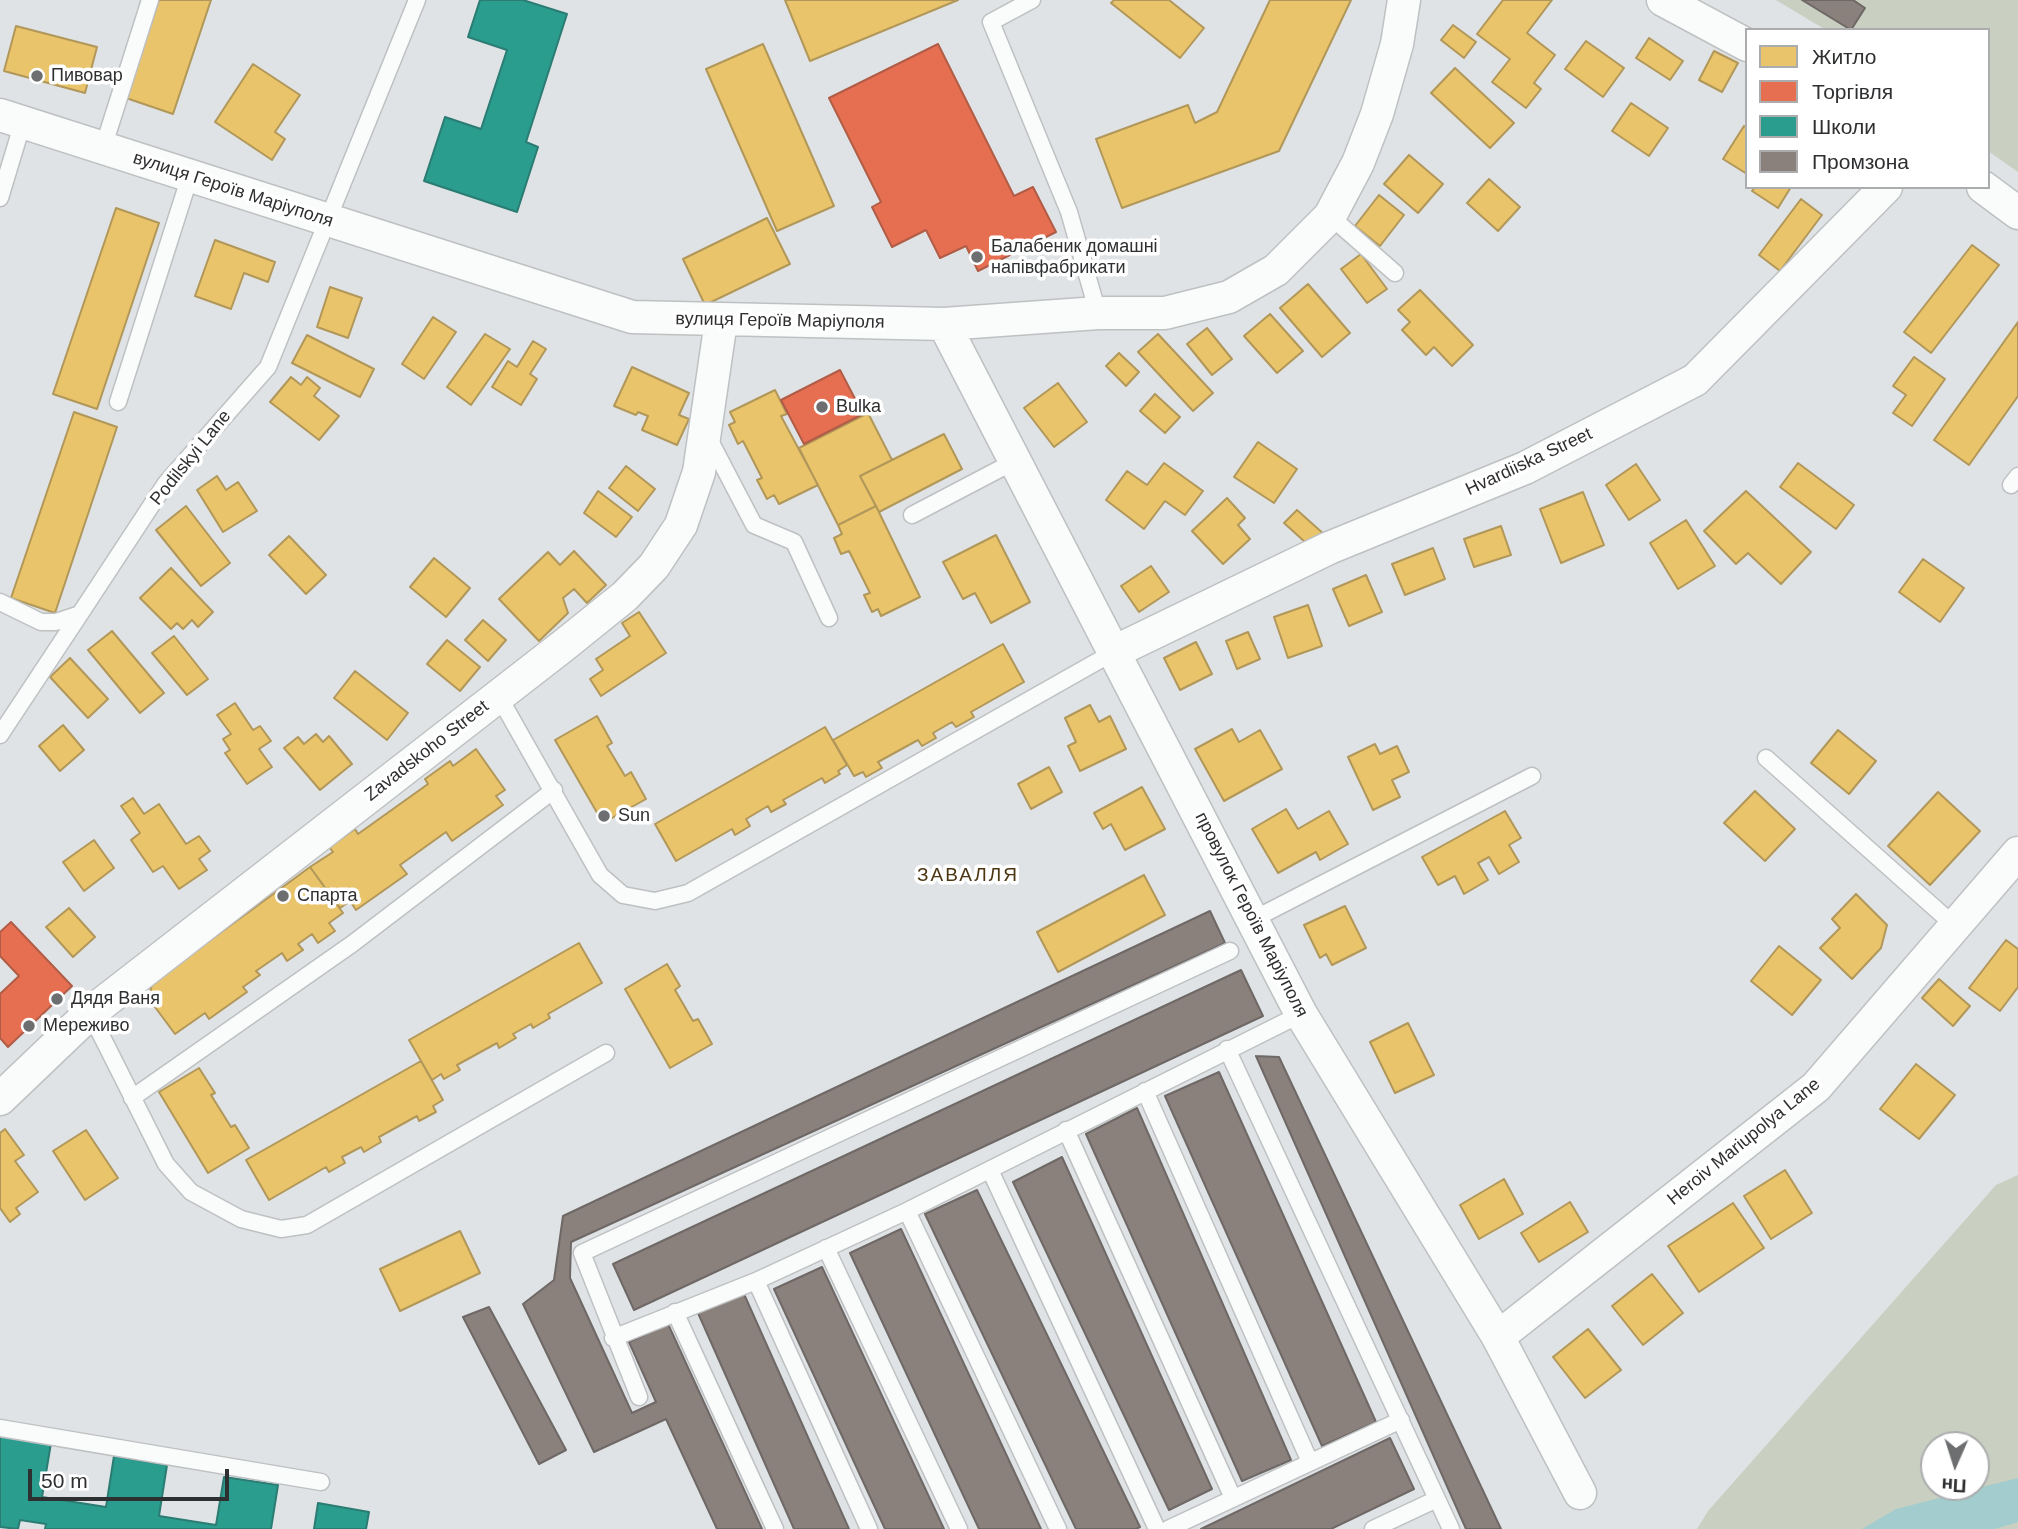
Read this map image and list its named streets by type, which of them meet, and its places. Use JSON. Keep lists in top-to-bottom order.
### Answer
{
  "streets": {
    "street": [
      "вулиця Героїв Маріуполя",
      "Hvardiiska Street",
      "Zavadskoho Street",
      "провулок Героїв Маріуполя",
      "Heroiv Mariupolya Lane"
    ],
    "lane": ["Podilskyi Lane"]
  },
  "crossings": [
    ["вулиця Героїв Маріуполя", "Podilskyi Lane"],
    ["вулиця Героїв Маріуполя", "Zavadskoho Street"],
    ["вулиця Героїв Маріуполя", "провулок Героїв Маріуполя"],
    ["Hvardiiska Street", "провулок Героїв Маріуполя"],
    ["провулок Героїв Маріуполя", "Heroiv Mariupolya Lane"]
  ],
  "districts": ["ЗАВАЛЛЯ"],
  "places": [
    "Пивовар",
    "Балабеник домашні напівфабрикати",
    "Bulka",
    "Sun",
    "Спарта",
    "Дядя Ваня",
    "Мереживо"
  ],
  "legend": [
    "Житло",
    "Торгівля",
    "Школи",
    "Промзона"
  ],
  "scale_bar": "50 m",
  "north": "bottom"
}
